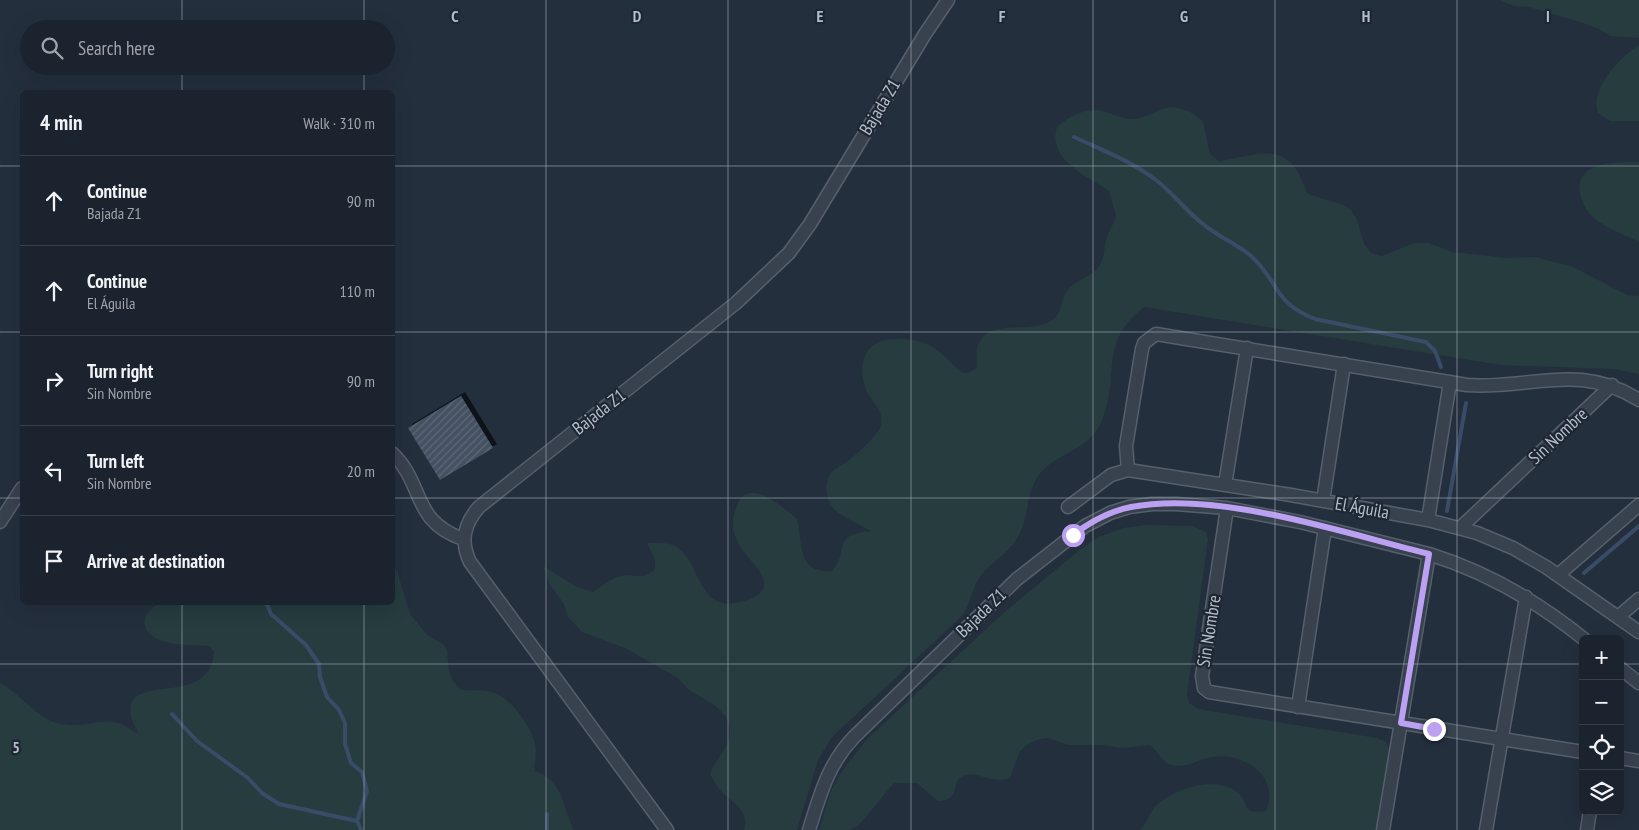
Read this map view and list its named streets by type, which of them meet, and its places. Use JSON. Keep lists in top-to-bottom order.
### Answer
{
  "streets": {
    "street": ["Bajada Z1", "Sin Nombre", "El Águila"]
  },
  "crossings": [
    ["Bajada Z1", "Sin Nombre"],
    ["Bajada Z1", "El Águila"],
    ["Sin Nombre", "El Águila"]
  ],
  "page": {
    "search": "Search here",
    "heading": ["4 min", "Walk · 310 m"],
    "list": [
      ["Continue", "Bajada Z1", "90 m"],
      ["Continue", "El Águila", "110 m"],
      ["Turn right", "Sin Nombre", "90 m"],
      ["Turn left", "Sin Nombre", "20 m"],
      "Arrive at destination"
    ],
    "map_buttons": ["+", "−"]
  },
  "grid": {
    "columns": [
      "C",
      "D",
      "E",
      "F",
      "G",
      "H",
      "I"
    ],
    "rows": ["5"]
  }
}
